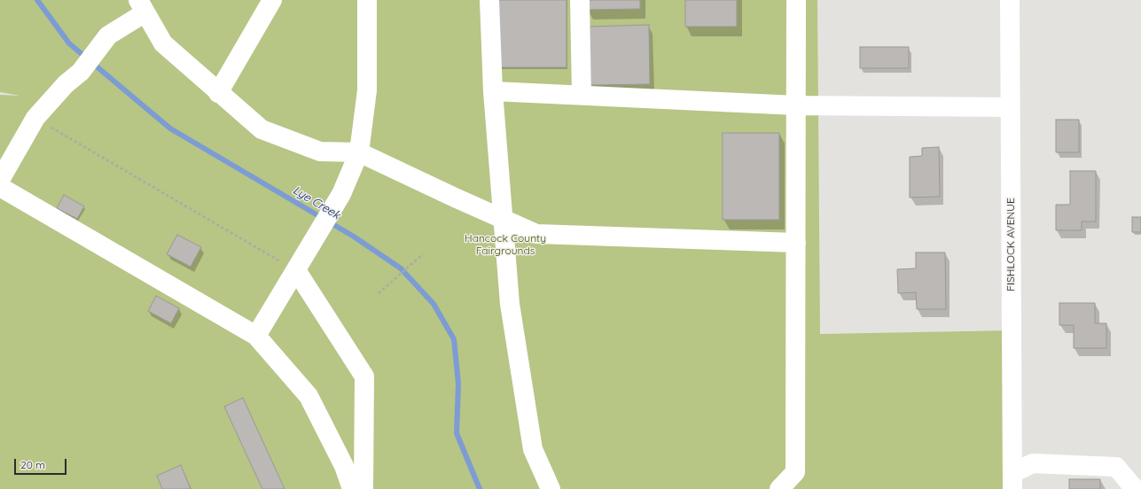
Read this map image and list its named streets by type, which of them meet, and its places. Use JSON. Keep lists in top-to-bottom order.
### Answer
{
  "streets": {
    "street": ["FISHLOCK AVENUE"]
  },
  "water": ["Lye Creek"],
  "parks": ["Hancock County Fairgrounds"],
  "scale_bar": "20 m"
}
